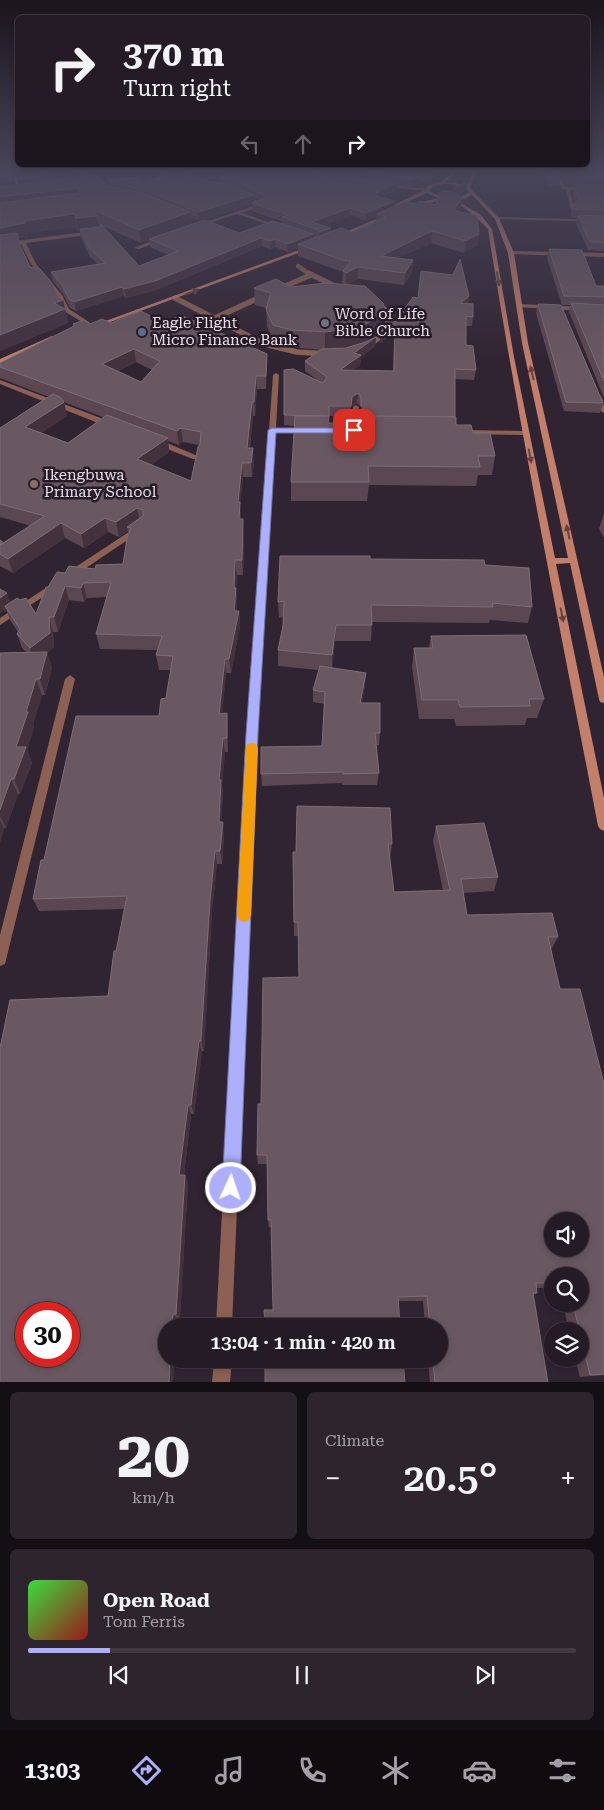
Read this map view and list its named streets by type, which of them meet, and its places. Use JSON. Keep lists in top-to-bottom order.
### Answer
{
  "places": ["Word of Life Bible Church", "Eagle Flight Micro Finance Bank", "Ikengbuwa Primary School"],
  "page": {
    "turn": ["370 m", "Turn right"],
    "limit": "30",
    "trip": "13:04 · 1 min · 420 m",
    "tile": [
      ["20", "km/h"],
      "Climate"
    ],
    "heat": ["−", "20.5°", "+"],
    "song": ["Open Road", "Tom Ferris"],
    "tabs": "13:03"
  }
}
